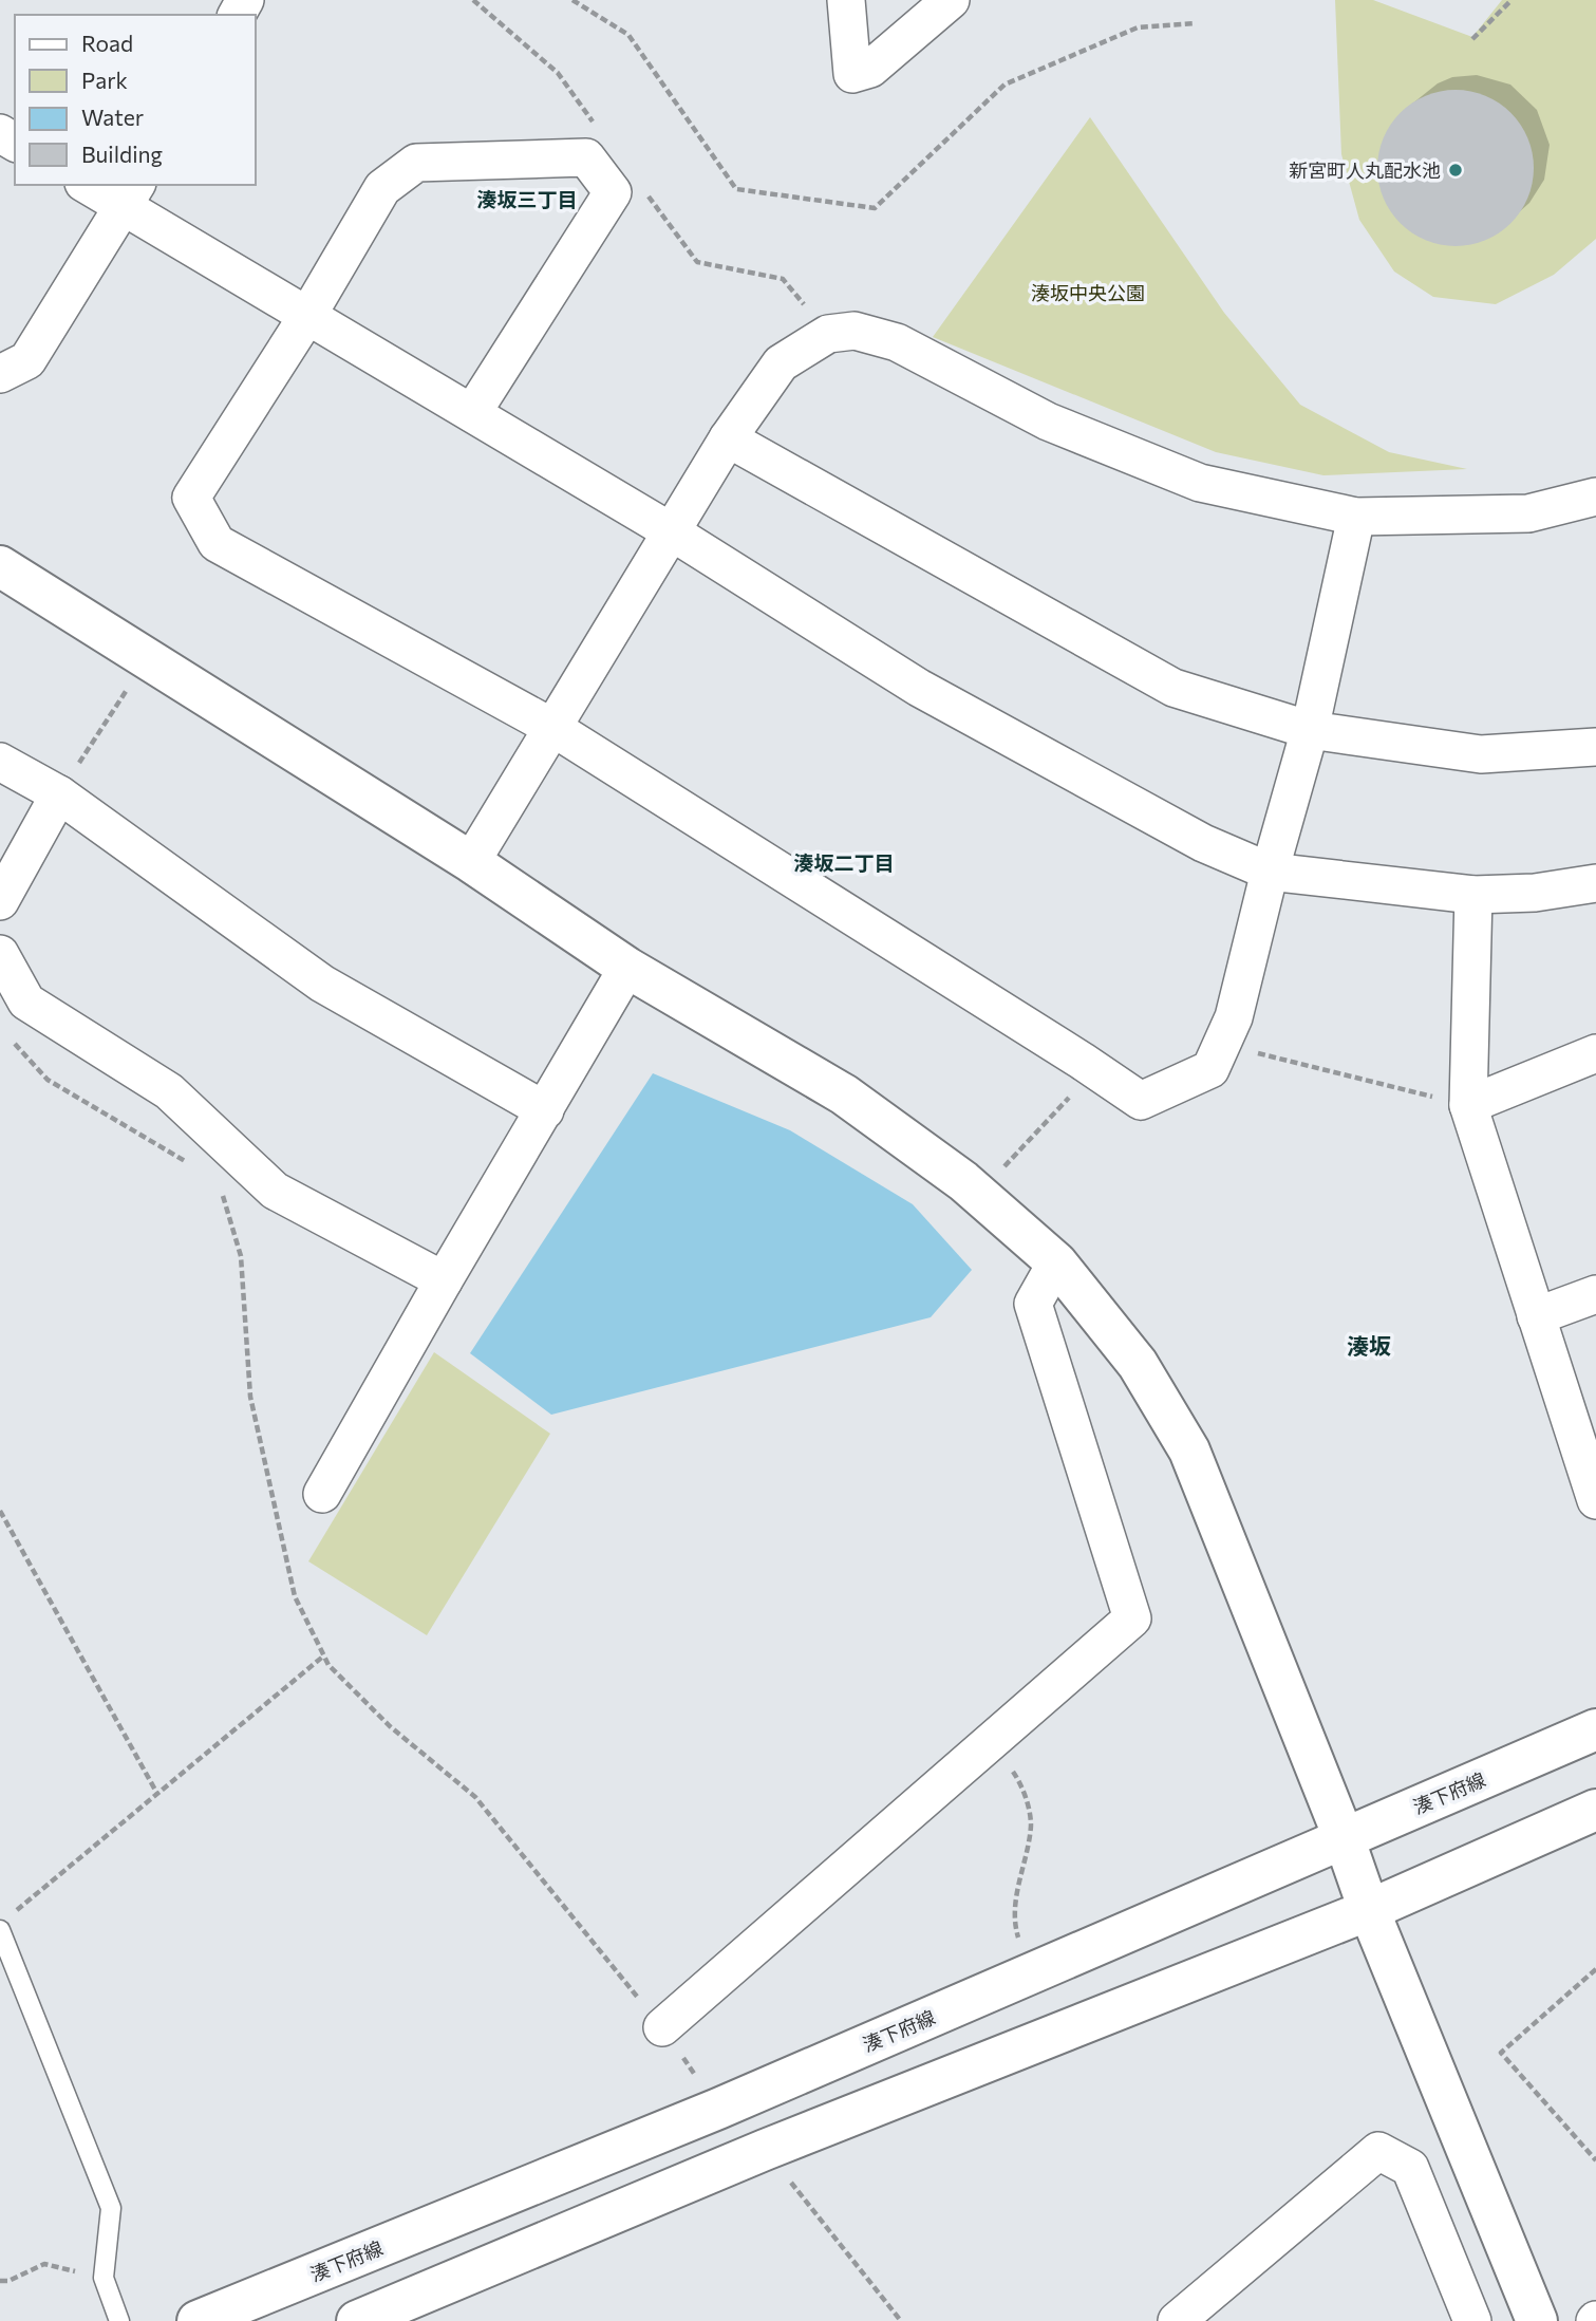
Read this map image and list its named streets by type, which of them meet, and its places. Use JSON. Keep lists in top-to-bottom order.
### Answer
{
  "streets": {
    "main road": ["湊下府線"]
  },
  "districts": ["湊坂三丁目", "湊坂二丁目", "湊坂"],
  "parks": ["湊坂中央公園"],
  "places": ["新宮町人丸配水池"],
  "legend": [
    "Road",
    "Park",
    "Water",
    "Building"
  ]
}
